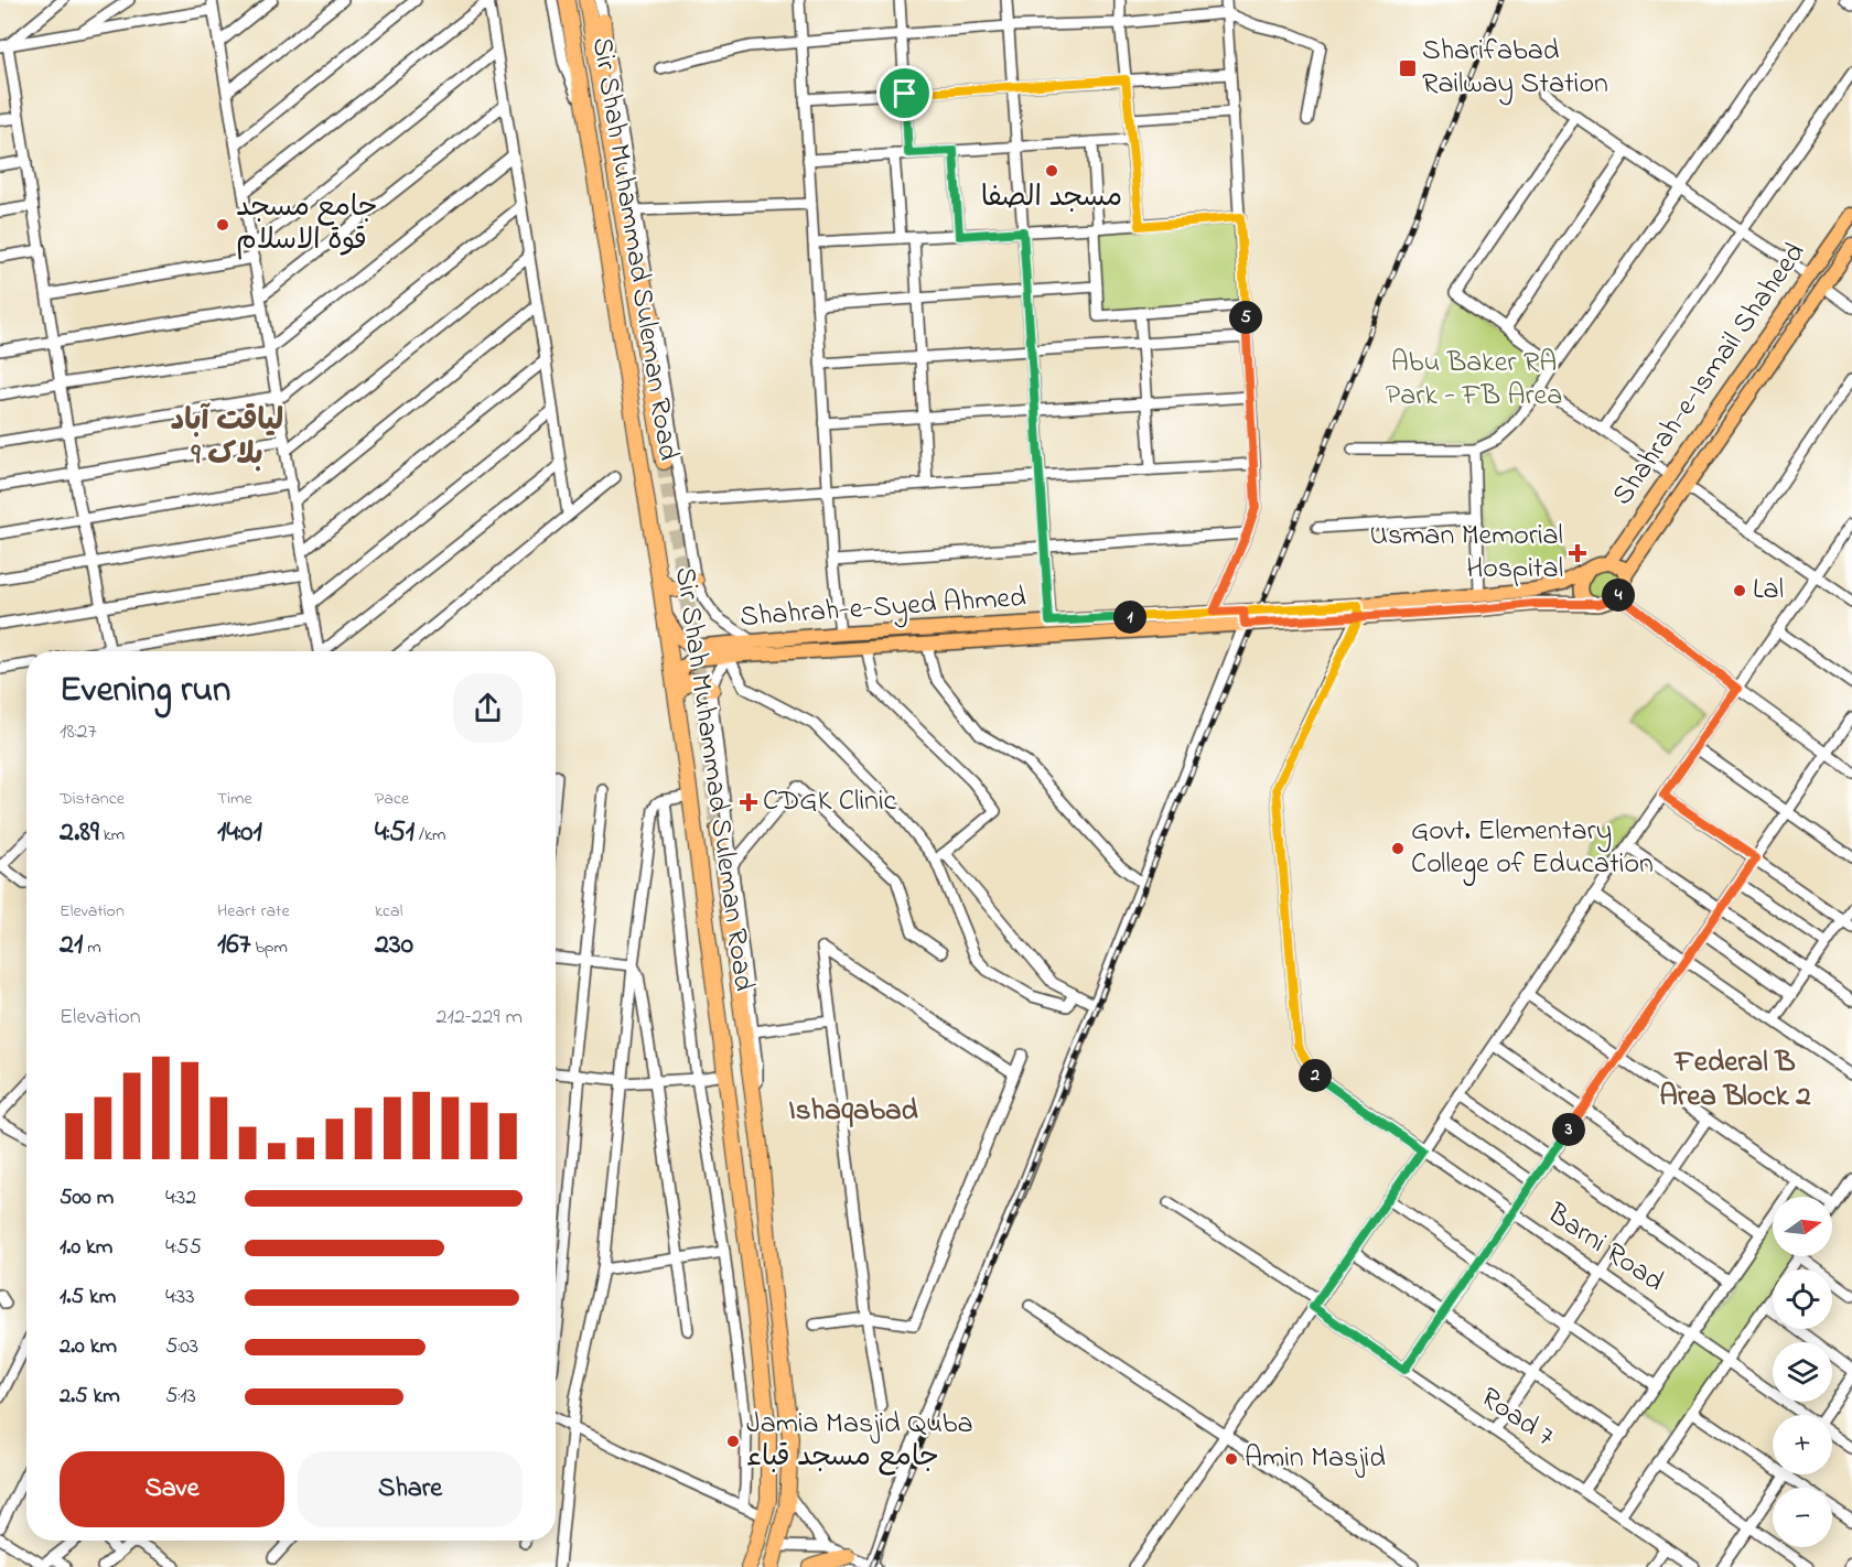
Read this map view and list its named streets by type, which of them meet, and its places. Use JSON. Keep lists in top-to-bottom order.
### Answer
{
  "streets": {
    "highway": ["Sir Shah Muhammad Suleman Road"],
    "main road": ["Shahrah-e-Ismail Shaheed", "Shahrah-e-Syed Ahmed"],
    "street": ["Barni Road", "Road 7"]
  },
  "crossings": [
    ["Sir Shah Muhammad Suleman Road", "Shahrah-e-Syed Ahmed"],
    ["Shahrah-e-Ismail Shaheed", "Shahrah-e-Syed Ahmed"],
    ["Shahrah-e-Syed Ahmed", "Barni Road"]
  ],
  "districts": ["لیاقت آباد بلاک 9", "Federal B Area Block 2", "Ishaqabad"],
  "parks": ["Abu Baker RA Park - FB Area"],
  "places": {
    "transit": ["Sharifabad Railway Station"],
    "other": [
      "مسجد الصفا",
      "جامع مسجد قوۃ الاسلام",
      "Lal",
      "Govt. Elementary College of Education",
      "Jamia Masjid Quba جامع مسجد قباء",
      "Amin Masjid"
    ],
    "health": ["Usman Memorial Hospital", "CDGK Clinic"]
  },
  "north": "right",
  "page": {
    "pins": [
      "5",
      "4",
      "1",
      "2",
      "3"
    ],
    "heading": ["Evening run", "18:27"],
    "stats": [
      ["Distance", "2.89 km"],
      ["Time", "14:01"],
      ["Pace", "4:51 /km"],
      ["Elevation", "21 m"],
      ["Heart rate", "167 bpm"],
      ["kcal", "230"]
    ],
    "chart": ["Elevation", "212–229 m"],
    "list": [
      {
        "name": "500 m",
        "note": "4:32"
      },
      {
        "name": "1.0 km",
        "note": "4:55"
      },
      {
        "name": "1.5 km",
        "note": "4:33"
      },
      {
        "name": "2.0 km",
        "note": "5:03"
      },
      {
        "name": "2.5 km",
        "note": "5:13"
      }
    ],
    "map_buttons": ["+", "−"],
    "buttons": ["Save", "Share"]
  }
}
